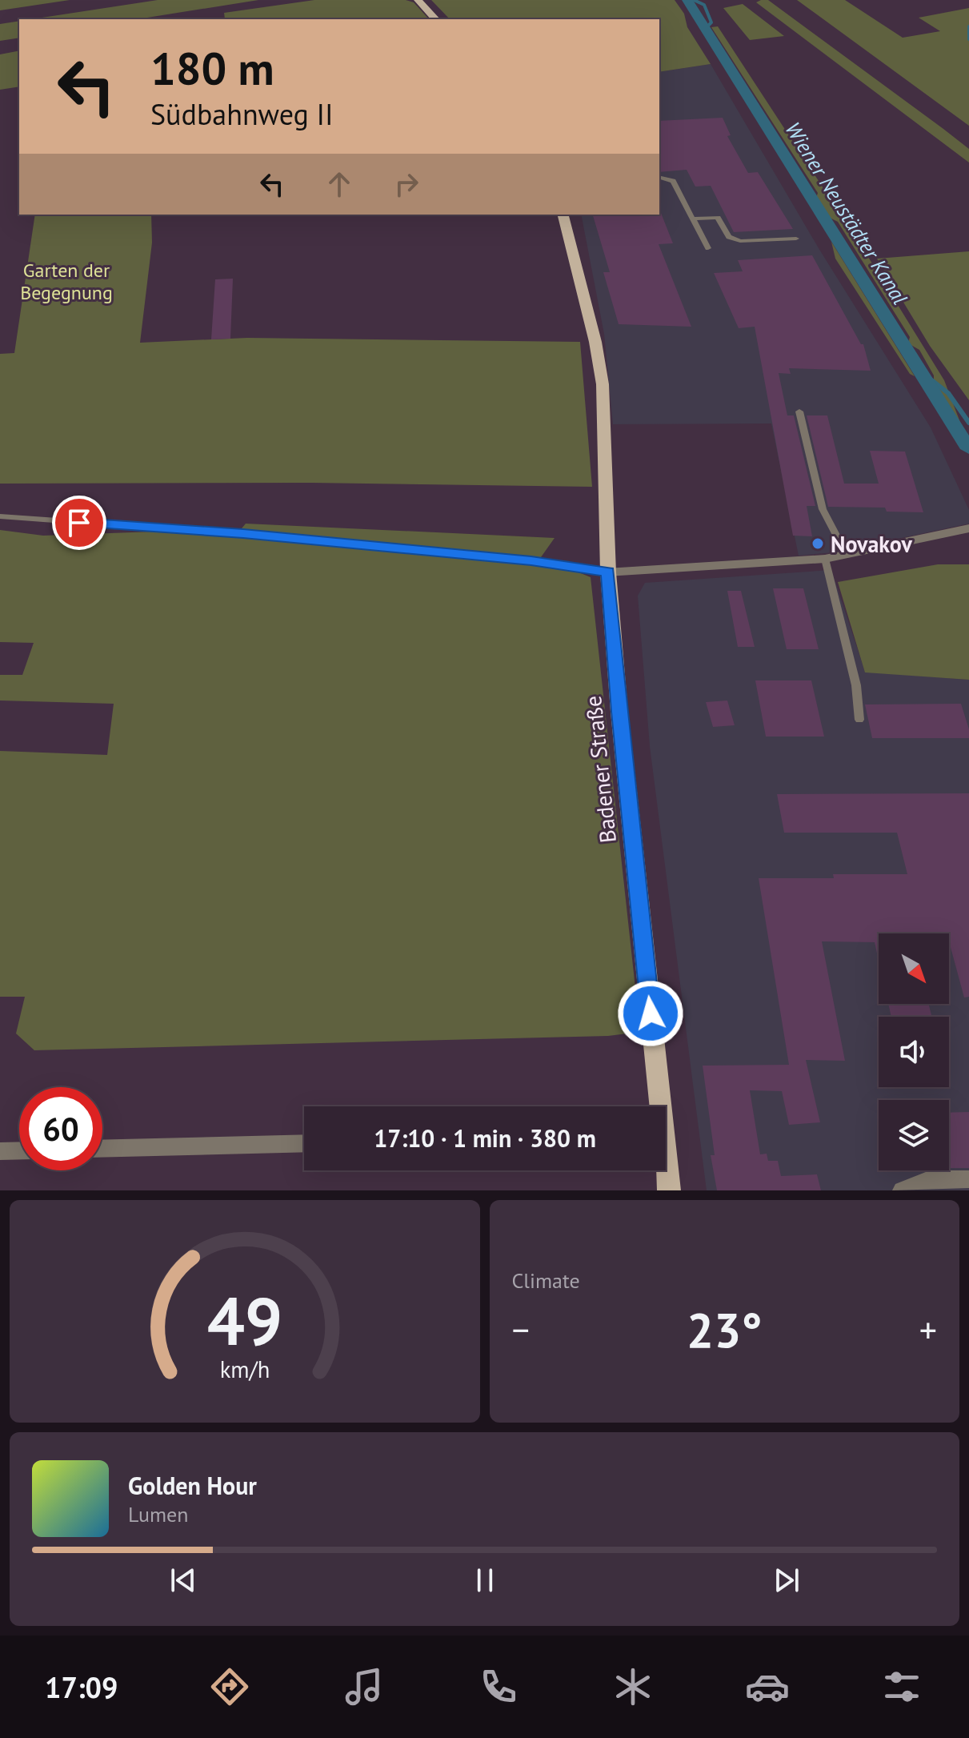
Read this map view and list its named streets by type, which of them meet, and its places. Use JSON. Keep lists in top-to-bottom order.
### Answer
{
  "streets": {
    "main road": ["Badener Straße"]
  },
  "water": ["Wiener Neustädter Kanal"],
  "parks": ["Garten der Begegnung"],
  "places": ["Novakov"],
  "north": "bottom right",
  "page": {
    "turn": ["180 m", "Südbahnweg II"],
    "limit": "60",
    "trip": "17:10 · 1 min · 380 m",
    "tile": "Climate",
    "heat": ["−", "23°", "+"],
    "song": ["Golden Hour", "Lumen"],
    "tabs": "17:09",
    "gauge": ["49", "km/h"]
  }
}
